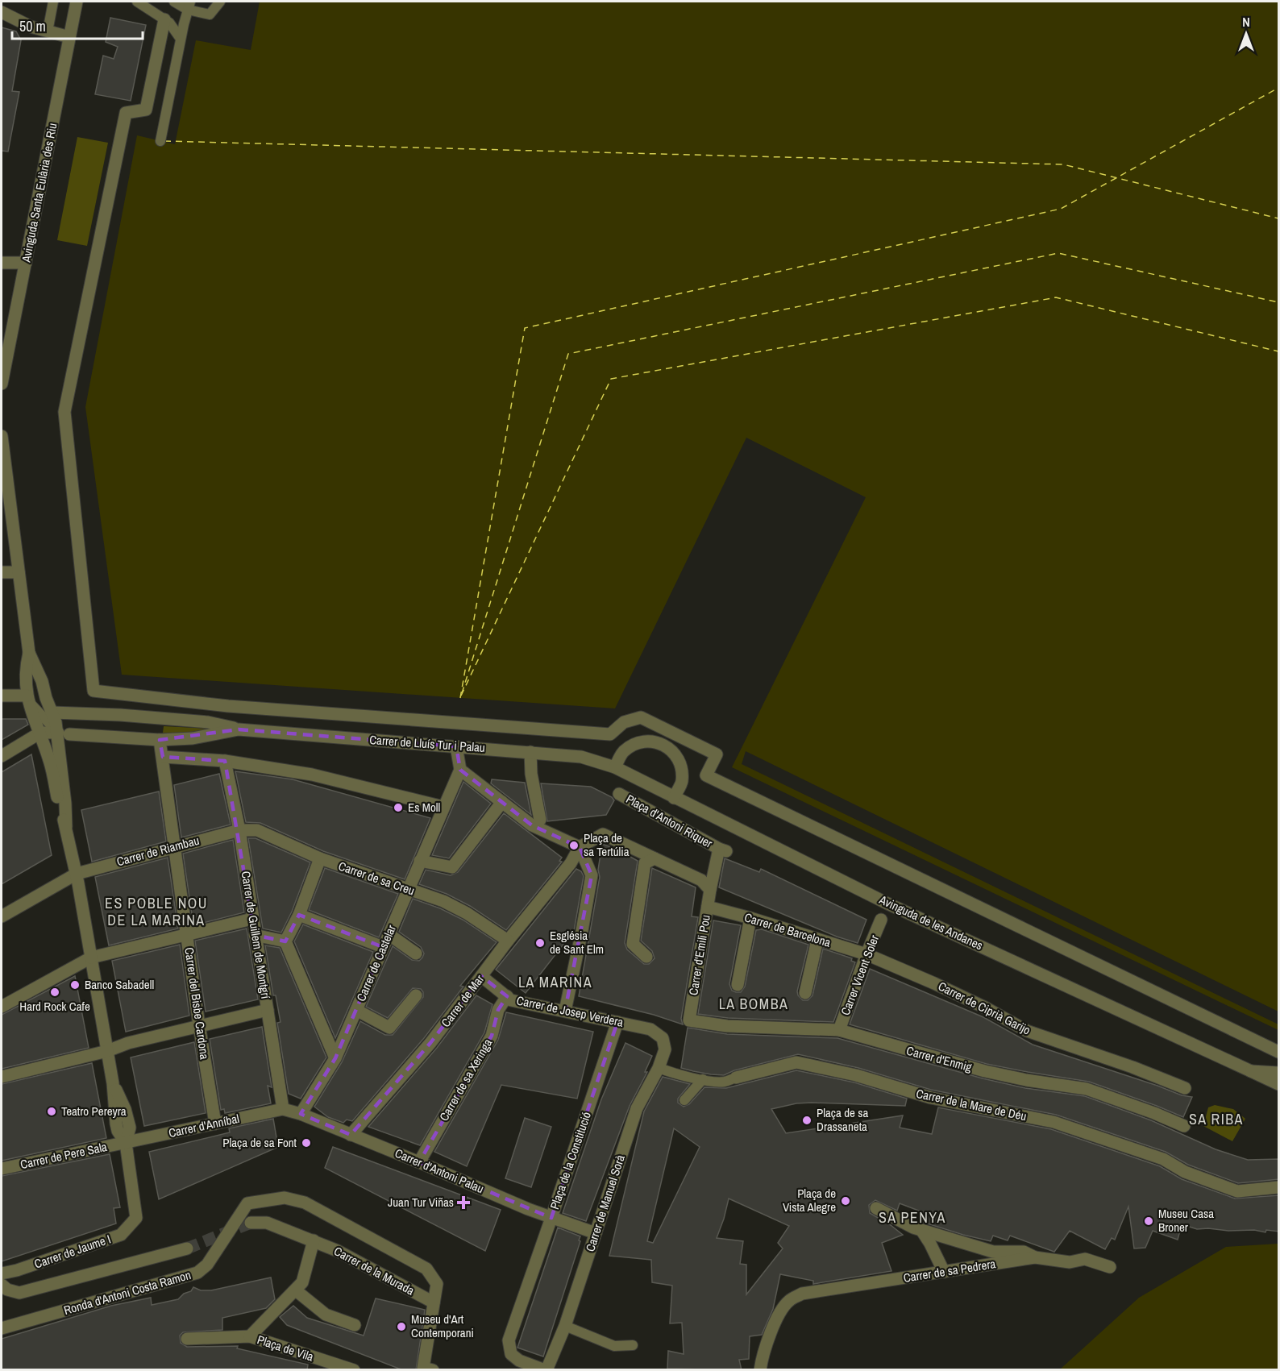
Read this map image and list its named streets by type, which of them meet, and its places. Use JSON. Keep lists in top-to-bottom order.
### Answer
{
  "streets": {
    "street": [
      "Avinguda Santa Eulària des Riu",
      "Carrer de Lluís Tur i Palau",
      "Plaça d'Antoni Riquer",
      "Carrer de Riambau",
      "Carrer de sa Creu",
      "Avinguda de les Andanes",
      "Carrer de Barcelona",
      "Carrer de Guillem de Montgrí",
      "Carrer d'Emili Pou",
      "Carrer de Castelar",
      "Carrer Vicent Soler",
      "Carrer de Mar",
      "Carrer del Bisbe Cardona",
      "Carrer de Ciprià Garijo",
      "Carrer de Josep Verdera",
      "Carrer d'Enmig",
      "Carrer de sa Xeringa",
      "Carrer de la Mare de Déu",
      "Carrer d'Anníbal",
      "Carrer de Pere Sala",
      "Plaça de la Constitució",
      "Carrer d'Antoni Palau",
      "Carrer de Manuel Sorà",
      "Carrer de Jaume I",
      "Carrer de la Murada",
      "Carrer de sa Pedrera",
      "Ronda d'Antoni Costa Ramon",
      "Plaça de Vila"
    ]
  },
  "crossings": [
    ["Carrer de Lluís Tur i Palau", "Avinguda de les Andanes"],
    ["Carrer de Lluís Tur i Palau", "Carrer de Castelar"],
    ["Carrer de Lluís Tur i Palau", "Carrer del Bisbe Cardona"],
    ["Plaça d'Antoni Riquer", "Carrer d'Emili Pou"],
    ["Carrer de Riambau", "Carrer de sa Creu"],
    ["Carrer de Riambau", "Carrer de Guillem de Montgrí"],
    ["Carrer de Riambau", "Carrer del Bisbe Cardona"],
    ["Carrer de sa Creu", "Carrer de Guillem de Montgrí"],
    ["Carrer de sa Creu", "Carrer de Castelar"],
    ["Carrer de sa Creu", "Carrer de Mar"],
    ["Carrer de Barcelona", "Carrer d'Emili Pou"],
    ["Carrer de Barcelona", "Carrer Vicent Soler"],
    ["Carrer de Barcelona", "Carrer de Ciprià Garijo"],
    ["Carrer de Guillem de Montgrí", "Carrer d'Anníbal"],
    ["Carrer de Guillem de Montgrí", "Carrer d'Antoni Palau"],
    ["Carrer d'Emili Pou", "Carrer d'Enmig"],
    ["Carrer de Castelar", "Carrer d'Antoni Palau"],
    ["Carrer Vicent Soler", "Carrer de Ciprià Garijo"],
    ["Carrer Vicent Soler", "Carrer d'Enmig"],
    ["Carrer de Mar", "Carrer de Josep Verdera"],
    ["Carrer de Mar", "Carrer d'Antoni Palau"],
    ["Carrer del Bisbe Cardona", "Carrer d'Anníbal"],
    ["Carrer de Josep Verdera", "Carrer de sa Xeringa"],
    ["Carrer de Josep Verdera", "Plaça de la Constitució"],
    ["Carrer de Josep Verdera", "Carrer de Manuel Sorà"],
    ["Carrer de sa Xeringa", "Carrer d'Antoni Palau"],
    ["Carrer de la Mare de Déu", "Carrer de Manuel Sorà"],
    ["Carrer d'Anníbal", "Carrer de Pere Sala"],
    ["Carrer d'Anníbal", "Carrer d'Antoni Palau"],
    ["Carrer d'Anníbal", "Carrer de Jaume I"],
    ["Carrer de Pere Sala", "Carrer de Jaume I"],
    ["Plaça de la Constitució", "Carrer d'Antoni Palau"],
    ["Plaça de la Constitució", "Carrer de Manuel Sorà"],
    ["Carrer d'Antoni Palau", "Carrer de Manuel Sorà"],
    ["Carrer de la Murada", "Ronda d'Antoni Costa Ramon"]
  ],
  "districts": [
    "ES POBLE NOU DE LA MARINA",
    "LA MARINA",
    "LA BOMBA",
    "SA RIBA",
    "SA PENYA"
  ],
  "places": {
    "other": [
      "Es Moll",
      "Plaça de sa Tertúlia",
      "Església de Sant Elm",
      "Banco Sabadell",
      "Hard Rock Cafe",
      "Teatro Pereyra",
      "Plaça de sa Drassaneta",
      "Plaça de sa Font",
      "Plaça de Vista Alegre",
      "Museu Casa Broner",
      "Museu d'Art Contemporani"
    ],
    "health": ["Juan Tur Viñas"]
  },
  "scale_bar": "50 m",
  "north": "top"
}
